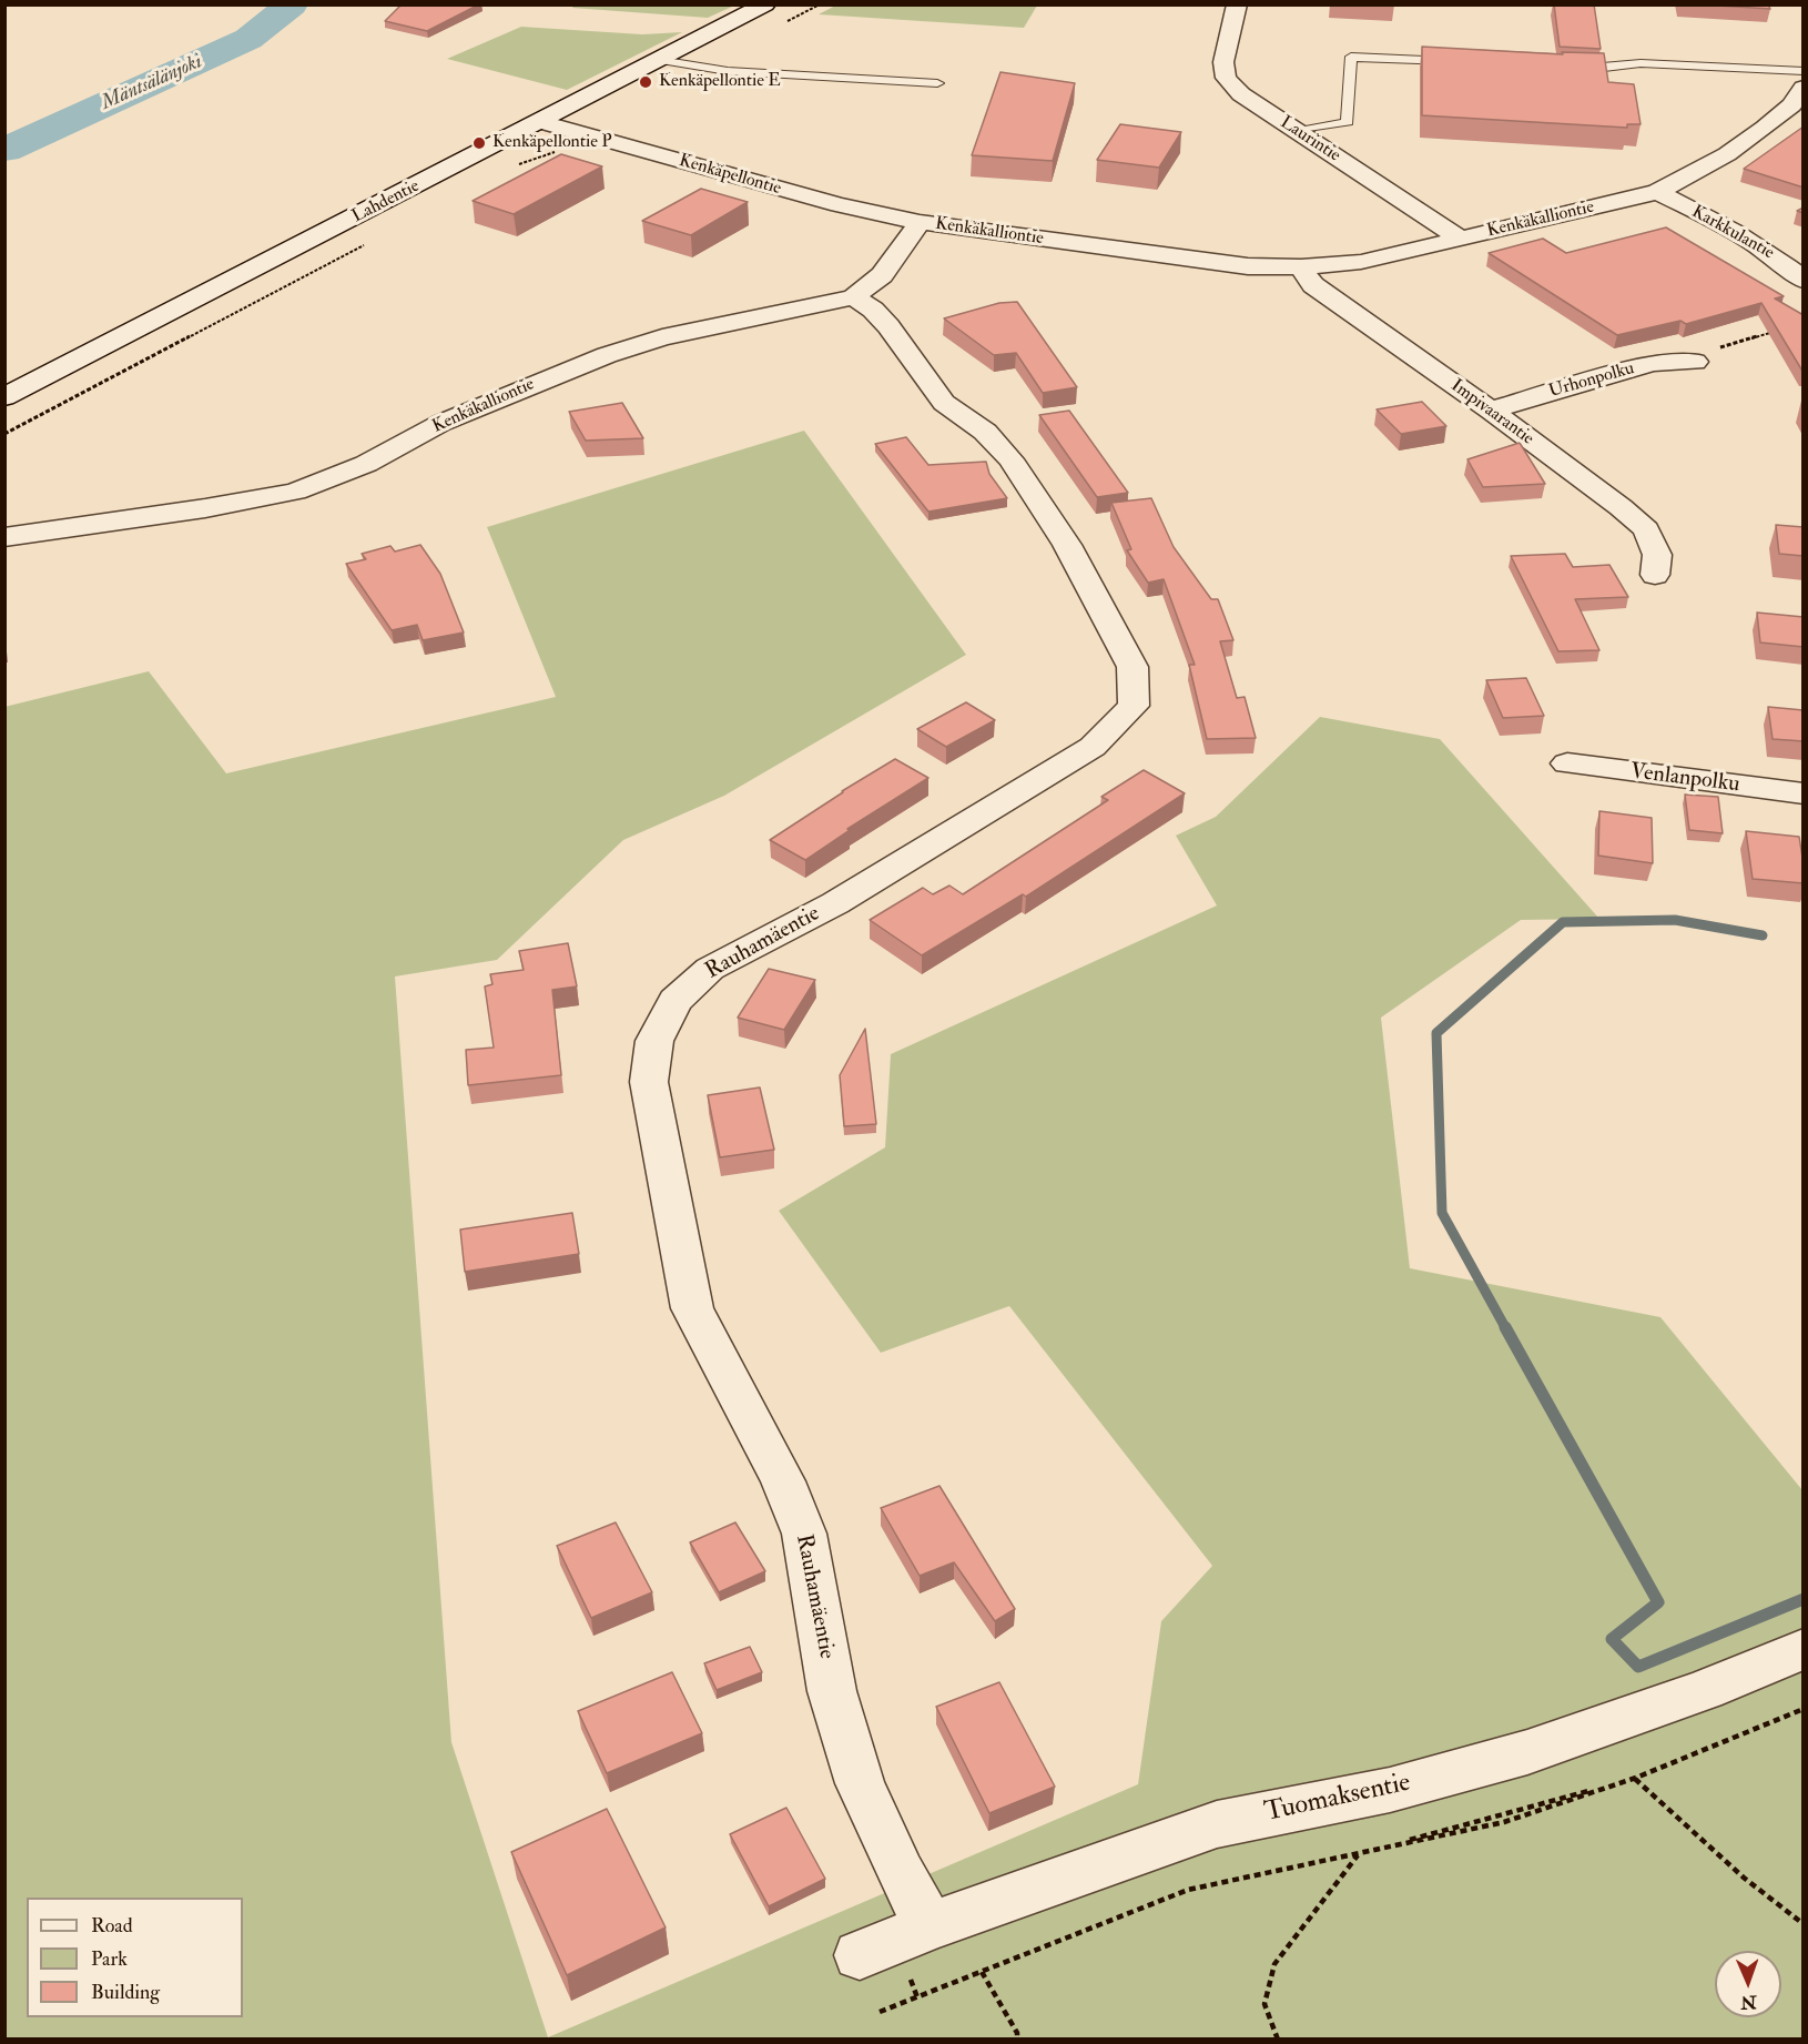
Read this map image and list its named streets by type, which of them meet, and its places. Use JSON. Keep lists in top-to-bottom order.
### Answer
{
  "streets": {
    "street": [
      "Laurintie",
      "Kenkäpellontie",
      "Lahdentie",
      "Kenkäkalliontie",
      "Karkkulantie",
      "Urhonpolku",
      "Impivaarantie",
      "Venlanpolku",
      "Rauhamäentie",
      "Tuomaksentie"
    ]
  },
  "crossings": [
    ["Laurintie", "Kenkäkalliontie"],
    ["Kenkäpellontie", "Lahdentie"],
    ["Kenkäpellontie", "Kenkäkalliontie"],
    ["Kenkäkalliontie", "Karkkulantie"],
    ["Kenkäkalliontie", "Impivaarantie"],
    ["Kenkäkalliontie", "Rauhamäentie"],
    ["Urhonpolku", "Impivaarantie"],
    ["Rauhamäentie", "Tuomaksentie"]
  ],
  "water": ["Mäntsälänjoki"],
  "places": ["Kenkäpellontie E", "Kenkäpellontie P"],
  "legend": ["Road", "Park", "Building"],
  "north": "bottom"
}
